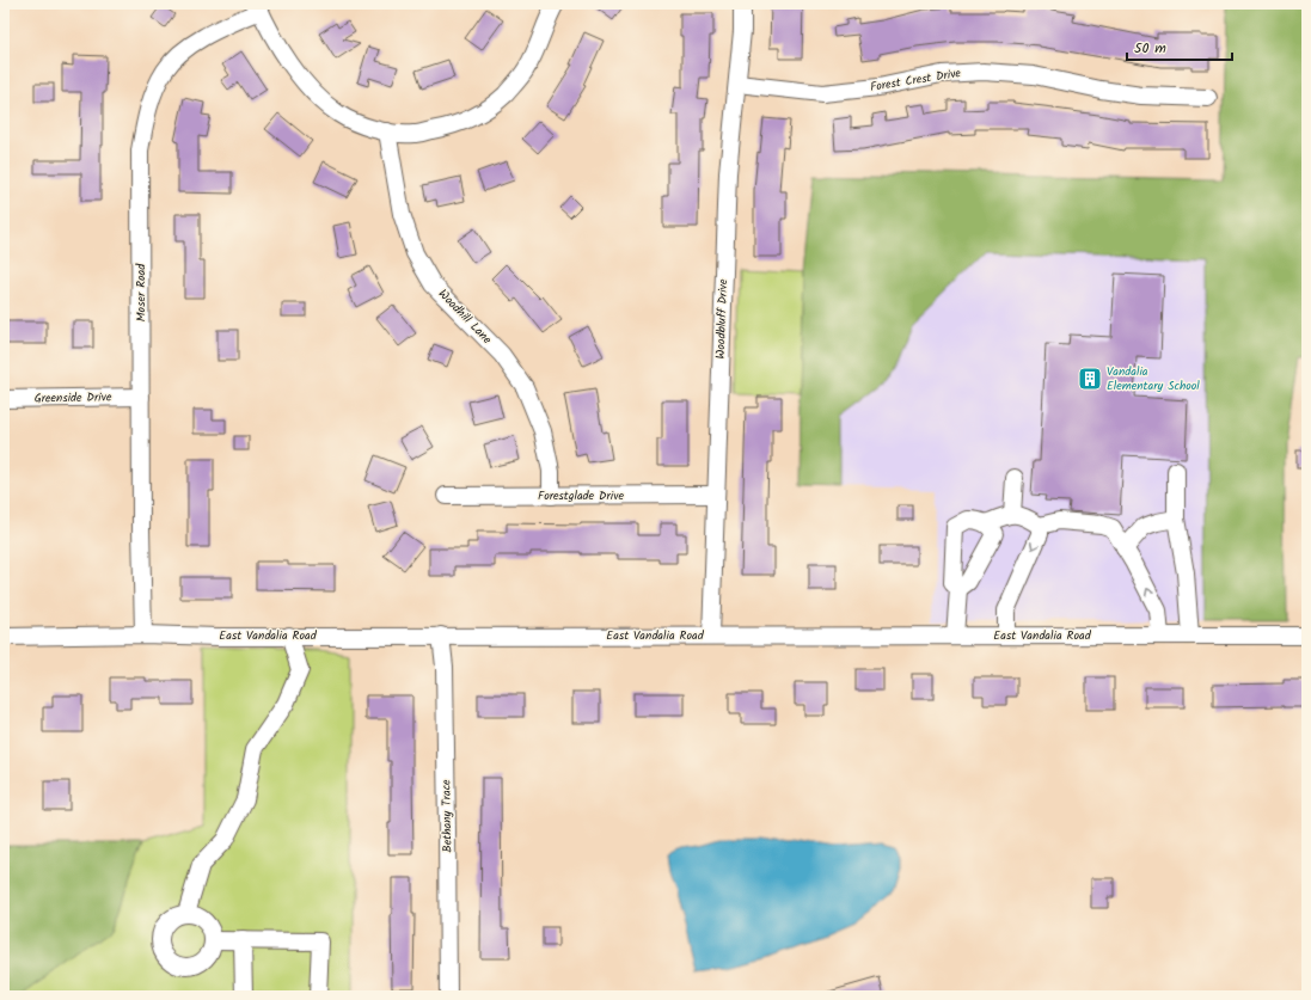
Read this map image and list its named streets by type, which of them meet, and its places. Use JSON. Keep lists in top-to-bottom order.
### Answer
{
  "streets": {
    "street": [
      "Forest Crest Drive",
      "Moser Road",
      "Woodhill Lane",
      "Woodbluff Drive",
      "Greenside Drive",
      "Forestglade Drive",
      "East Vandalia Road",
      "Bethany Trace"
    ]
  },
  "crossings": [
    ["Forest Crest Drive", "Woodbluff Drive"],
    ["Moser Road", "Greenside Drive"],
    ["Moser Road", "East Vandalia Road"],
    ["Woodhill Lane", "Forestglade Drive"],
    ["Woodbluff Drive", "Forestglade Drive"],
    ["Woodbluff Drive", "East Vandalia Road"],
    ["East Vandalia Road", "Bethany Trace"]
  ],
  "places": {
    "building": ["Vandalia Elementary School"]
  },
  "scale_bar": "50 m"
}
